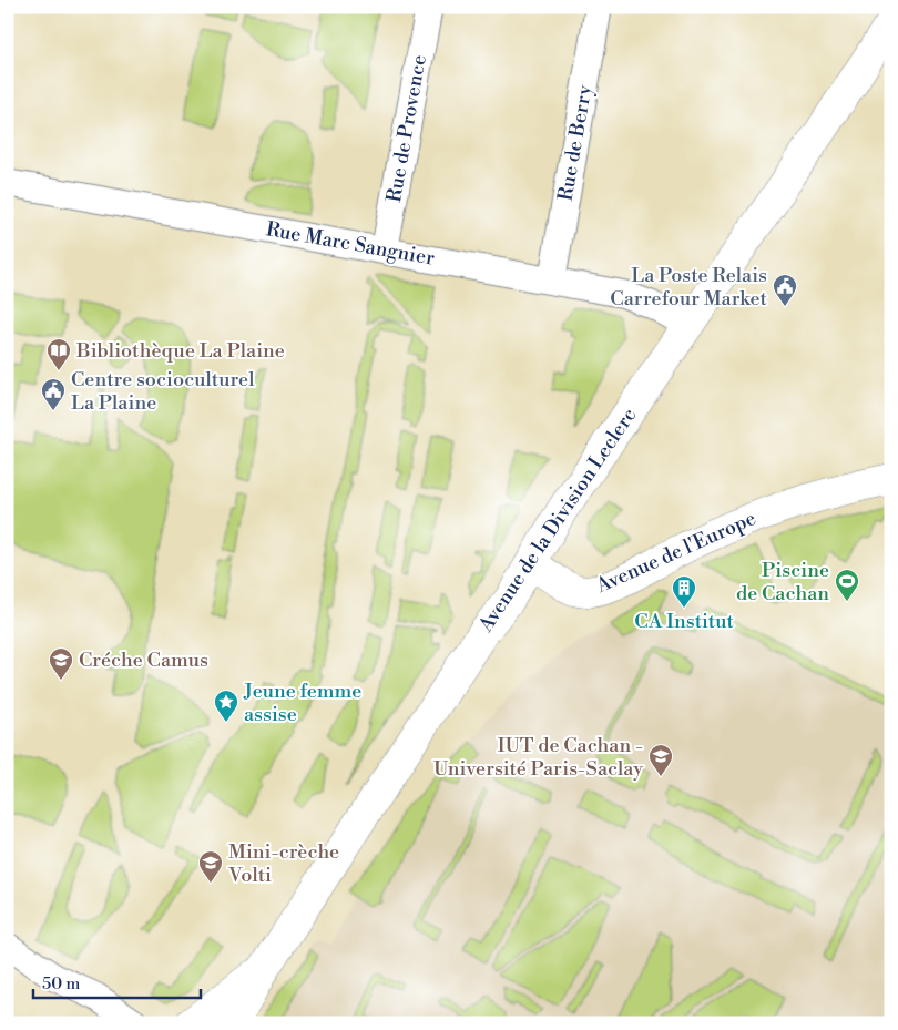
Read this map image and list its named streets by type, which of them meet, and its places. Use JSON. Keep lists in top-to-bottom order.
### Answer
{
  "streets": {
    "main road": ["Avenue de la Division Leclerc", "Avenue de l'Europe"],
    "street": ["Rue de Provence", "Rue de Berry", "Rue Marc Sangnier"]
  },
  "crossings": [
    ["Rue de Provence", "Rue Marc Sangnier"],
    ["Rue de Berry", "Rue Marc Sangnier"],
    ["Rue Marc Sangnier", "Avenue de la Division Leclerc"],
    ["Avenue de la Division Leclerc", "Avenue de l'Europe"]
  ],
  "places": {
    "public building": ["La Poste Relais Carrefour Market", "Centre socioculturel La Plaine"],
    "library": ["Bibliothèque La Plaine"],
    "sports": ["Piscine de Cachan"],
    "building": ["CA Institut"],
    "school or university": ["Créche Camus", "IUT de Cachan - Université Paris-Saclay", "Mini-crèche Volti"],
    "place": ["Jeune femme assise"]
  },
  "scale_bar": "50 m"
}
